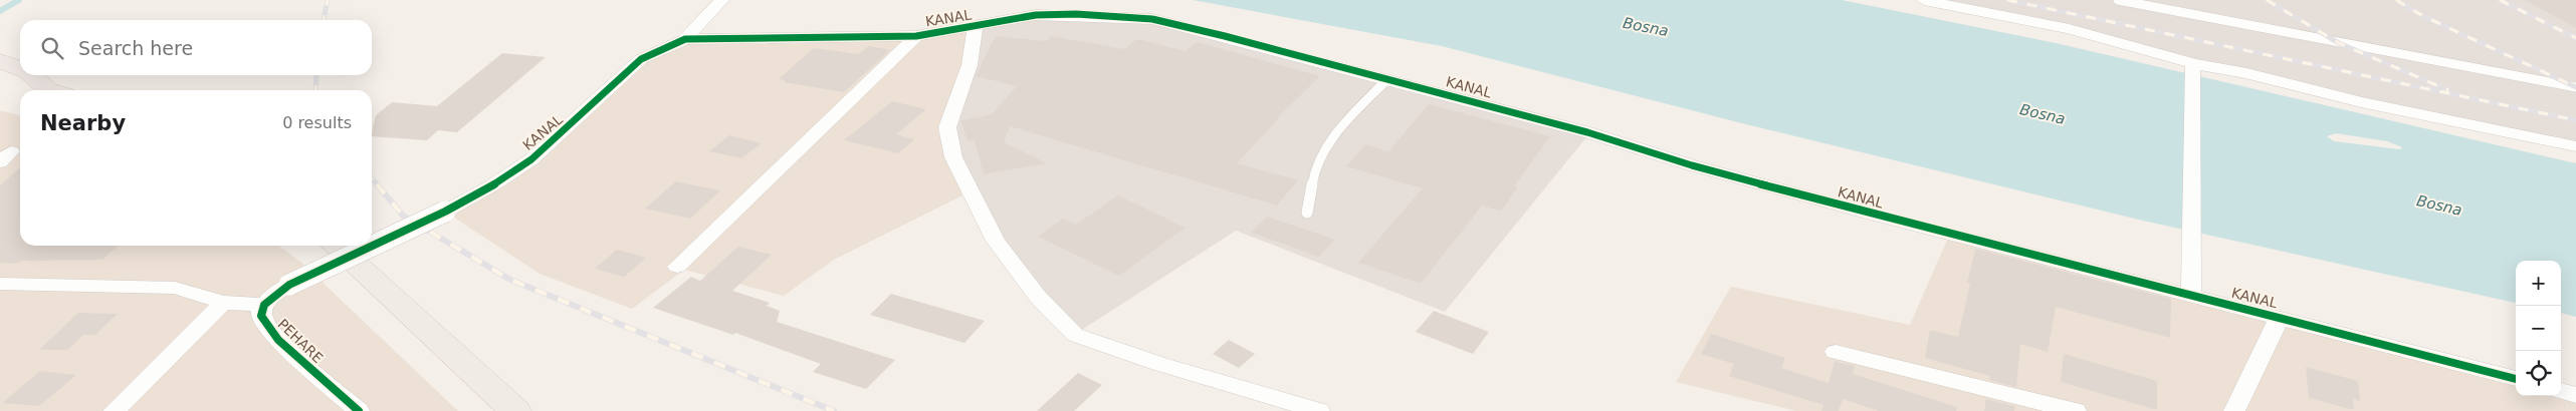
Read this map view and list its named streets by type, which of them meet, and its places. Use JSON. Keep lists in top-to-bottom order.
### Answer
{
  "streets": {
    "street": ["KANAL", "PEHARE"]
  },
  "crossings": [
    ["KANAL", "PEHARE"]
  ],
  "water": ["Bosna"],
  "page": {
    "search": "Search here",
    "heading": ["Nearby", "0 results"],
    "map_buttons": ["+", "−"]
  }
}
